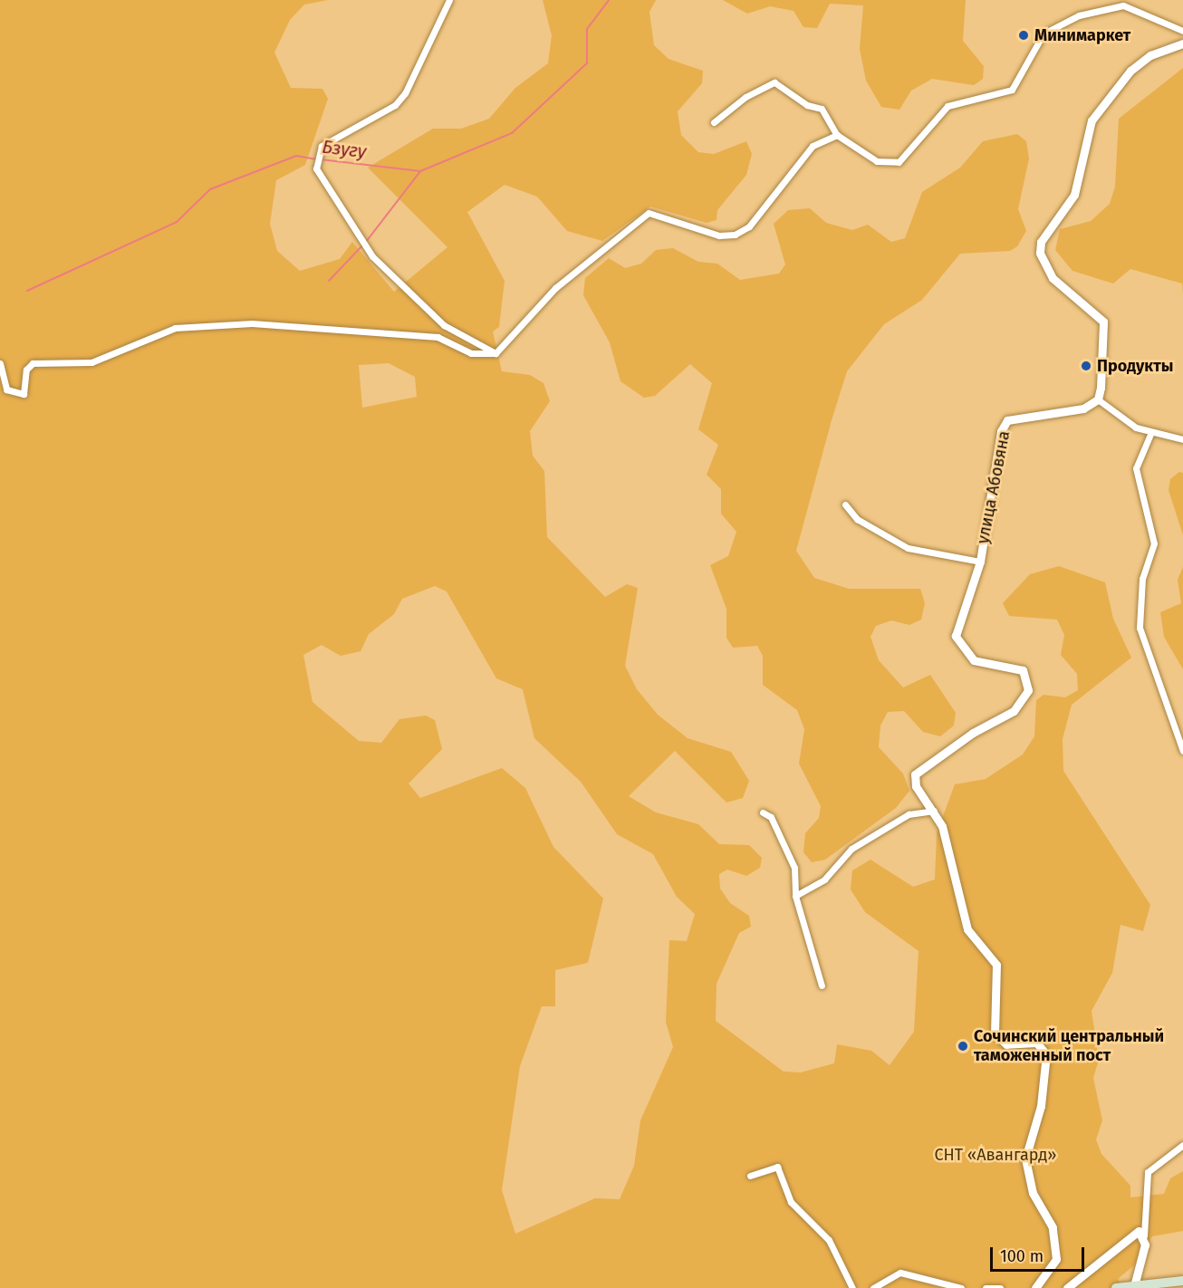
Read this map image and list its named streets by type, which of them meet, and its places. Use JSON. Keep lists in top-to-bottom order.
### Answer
{
  "streets": {
    "street": ["улица Абовяна"]
  },
  "water": ["Бзугу"],
  "parks": ["СНТ «Авангард»"],
  "places": ["Минимаркет", "Продукты", "Сочинский центральный таможенный пост"],
  "scale_bar": "100 m"
}
